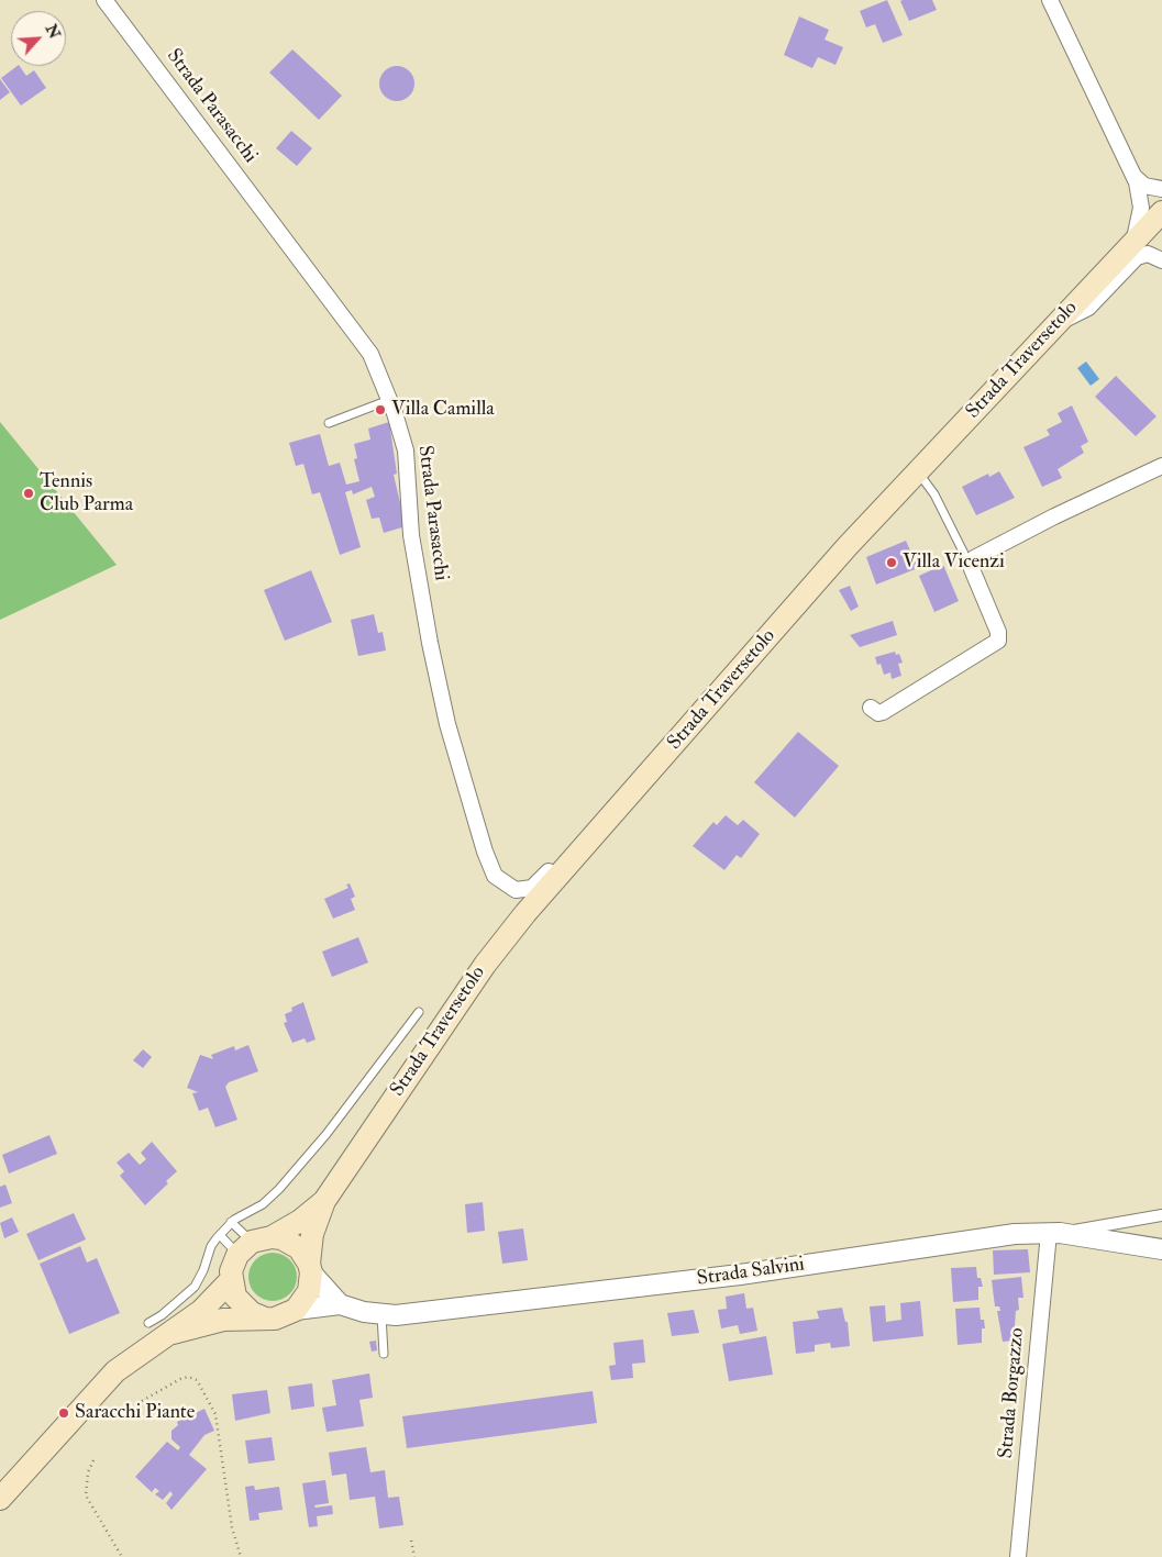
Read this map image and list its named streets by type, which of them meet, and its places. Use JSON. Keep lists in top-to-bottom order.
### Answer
{
  "streets": {
    "main road": ["Strada Traversetolo"],
    "street": ["Strada Parasacchi", "Strada Salvini", "Strada Borgazzo"]
  },
  "crossings": [
    ["Strada Parasacchi", "Strada Traversetolo"],
    ["Strada Traversetolo", "Strada Salvini"],
    ["Strada Salvini", "Strada Borgazzo"]
  ],
  "places": [
    "Villa Camilla",
    "Tennis Club Parma",
    "Villa Vicenzi",
    "Saracchi Piante"
  ],
  "north": "top right"
}
